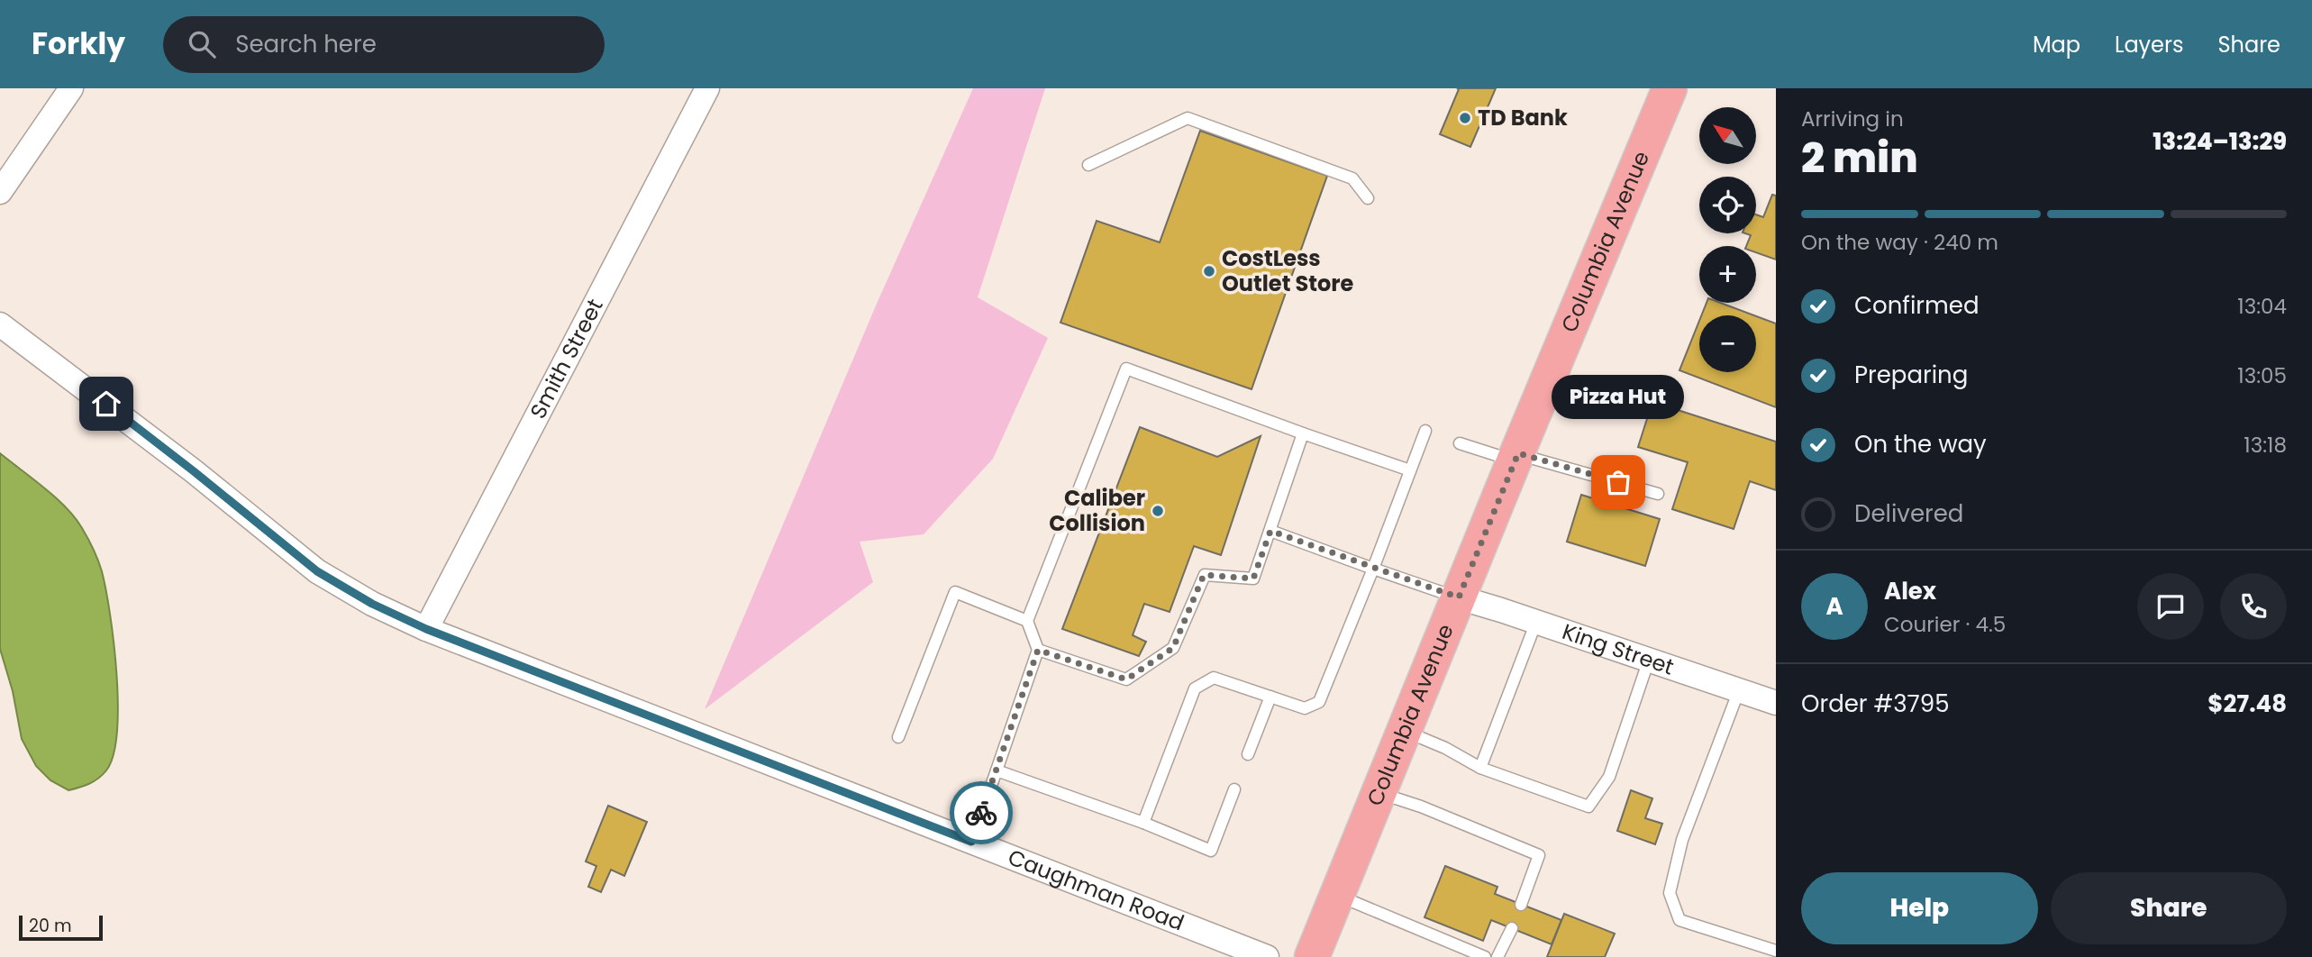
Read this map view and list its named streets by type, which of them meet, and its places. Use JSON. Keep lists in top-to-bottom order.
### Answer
{
  "streets": {
    "main road": ["Columbia Avenue"],
    "street": ["Smith Street", "King Street", "Caughman Road"]
  },
  "crossings": [
    ["Columbia Avenue", "King Street"],
    ["Smith Street", "Caughman Road"]
  ],
  "places": [
    "TD Bank",
    "CostLess Outlet Store",
    "Pizza Hut",
    "Caliber Collision"
  ],
  "scale_bar": "20 m",
  "north": "top left",
  "page": {
    "header": "Forkly",
    "search": "Search here",
    "nav": ["Map", "Layers", "Share"],
    "heading": ["2 min", "Arriving in", "13:24–13:29"],
    "panel": [
      "Alex",
      "Courier · 4.5",
      "Order #3795",
      "$27.48"
    ],
    "map_buttons": ["+", "−"],
    "bar": "On the way · 240 m",
    "list": [
      ["Confirmed", "13:04"],
      ["Preparing", "13:05"],
      ["On the way", "13:18"],
      "Delivered"
    ],
    "bubble": "Pizza Hut",
    "round": "A",
    "buttons": ["Help", "Share"],
    "scale": "20 m"
  }
}
